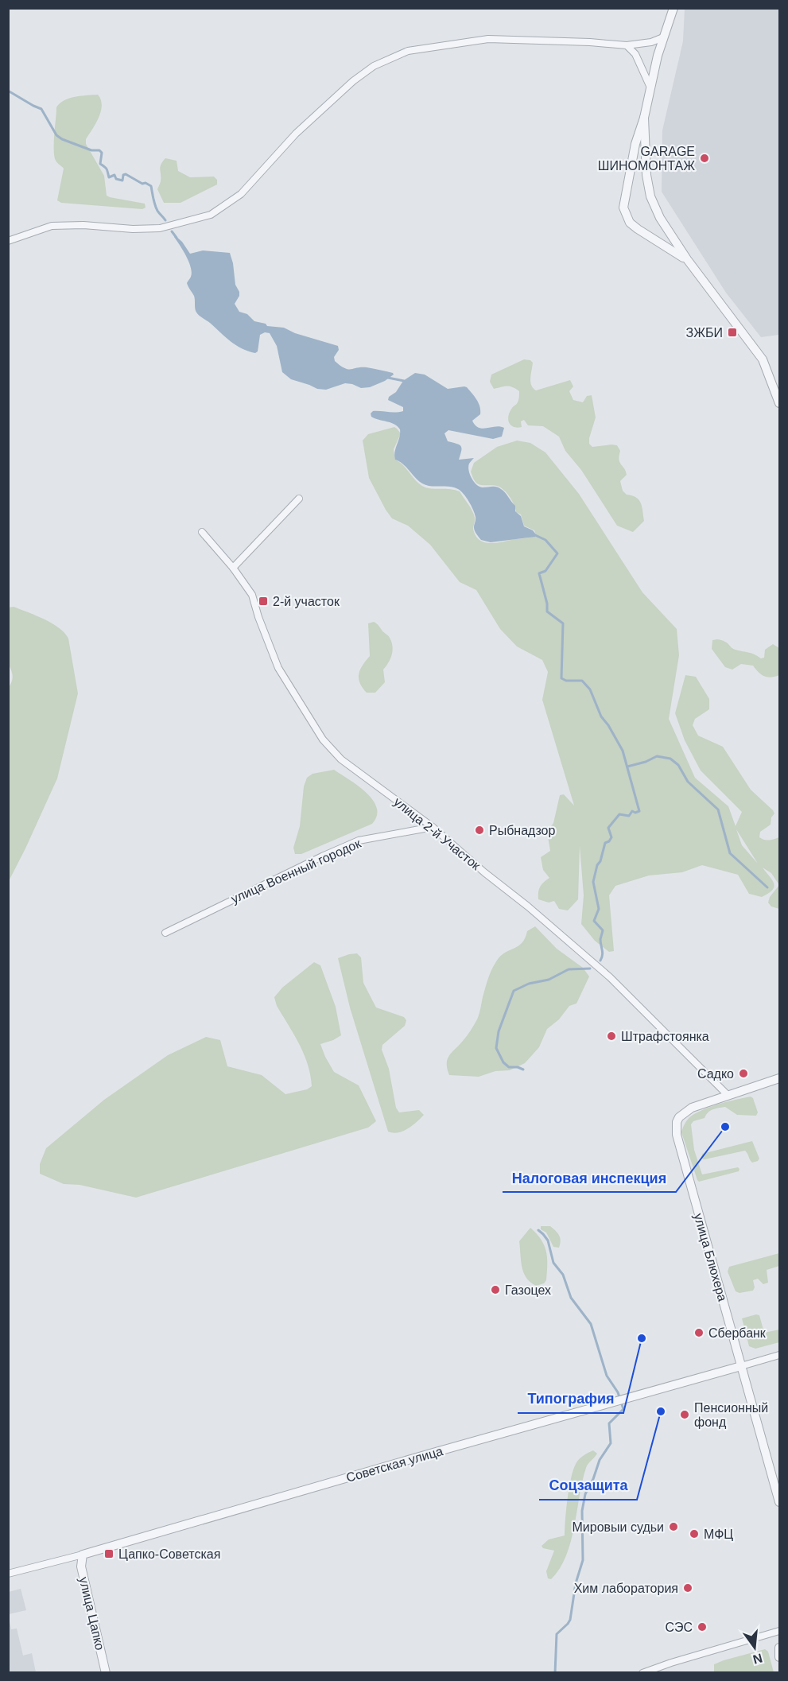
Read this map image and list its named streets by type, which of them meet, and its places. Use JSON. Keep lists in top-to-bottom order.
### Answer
{
  "streets": {
    "street": [
      "улица 2-й Участок",
      "улица Военный городок",
      "улица Блюхера",
      "Советская улица",
      "улица Цапко"
    ]
  },
  "crossings": [
    ["улица 2-й Участок", "улица Военный городок"],
    ["улица 2-й Участок", "улица Блюхера"],
    ["улица Блюхера", "Советская улица"],
    ["Советская улица", "улица Цапко"]
  ],
  "places": {
    "other": [
      "GARAGE ШИНОМОНТАЖ",
      "Рыбнадзор",
      "Штрафстоянка",
      "Садко",
      "Налоговая инспекция",
      "Газоцех",
      "Сбербанк",
      "Типография",
      "Соцзащита",
      "Пенсионный фонд",
      "Мировыи судьи",
      "МФЦ",
      "Хим лаборатория",
      "СЭС"
    ],
    "transit": ["ЗЖБИ", "2-й участок", "Цапко-Советская"]
  },
  "north": "bottom"
}
